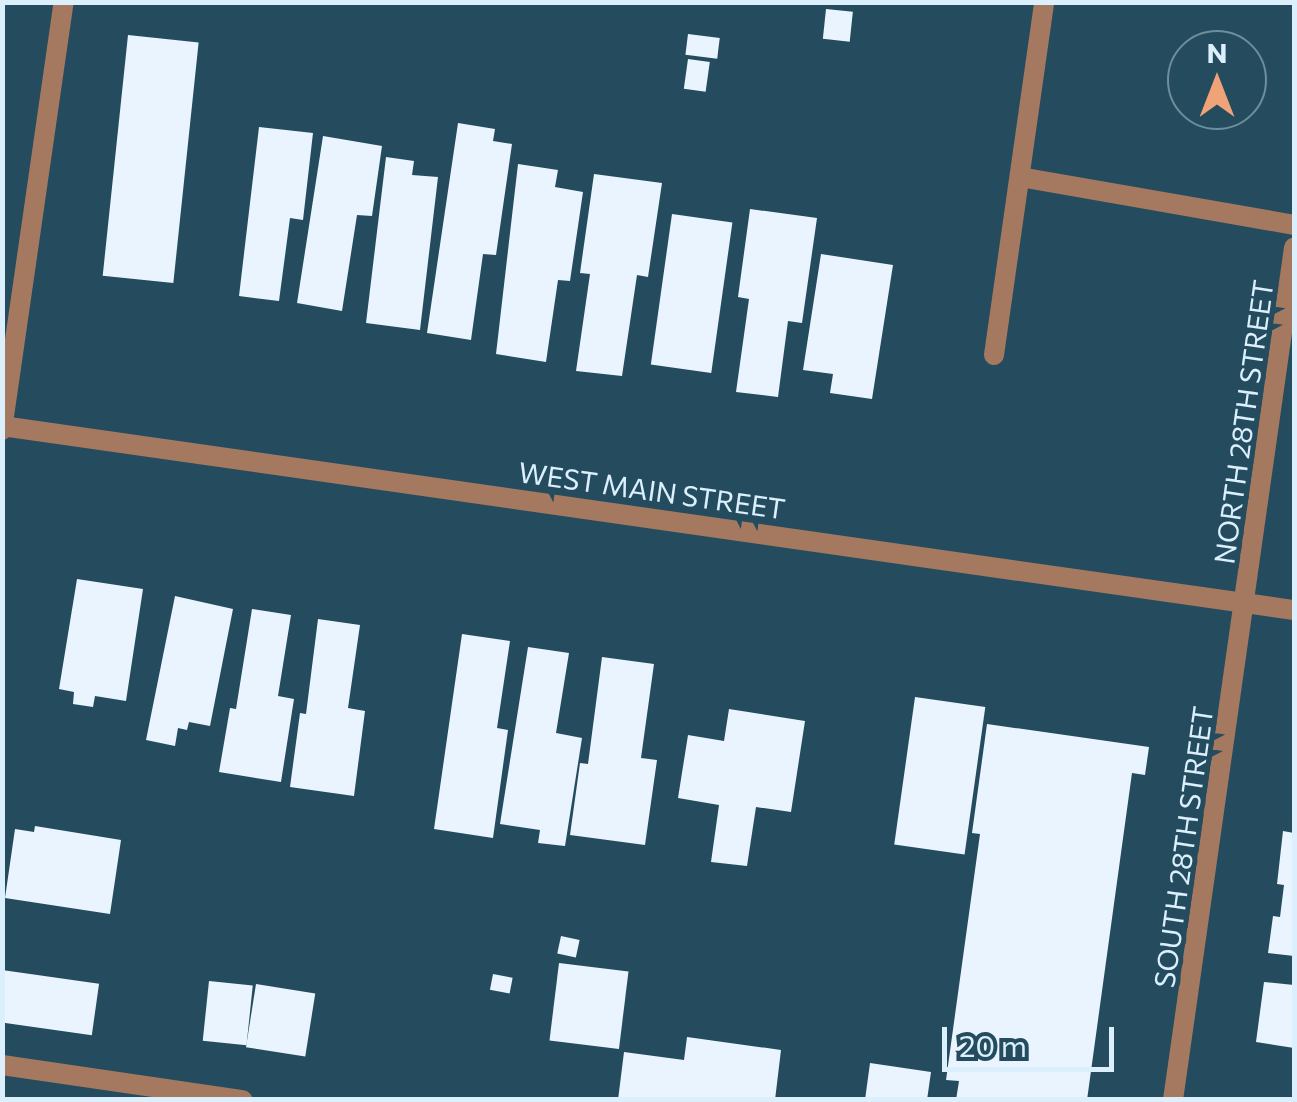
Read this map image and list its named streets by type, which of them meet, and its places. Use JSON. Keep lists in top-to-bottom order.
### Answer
{
  "streets": {
    "street": ["NORTH 28TH STREET", "WEST MAIN STREET", "SOUTH 28TH STREET"]
  },
  "crossings": [
    ["NORTH 28TH STREET", "WEST MAIN STREET"],
    ["NORTH 28TH STREET", "SOUTH 28TH STREET"],
    ["WEST MAIN STREET", "SOUTH 28TH STREET"]
  ],
  "scale_bar": "20 m",
  "north": "top"
}
